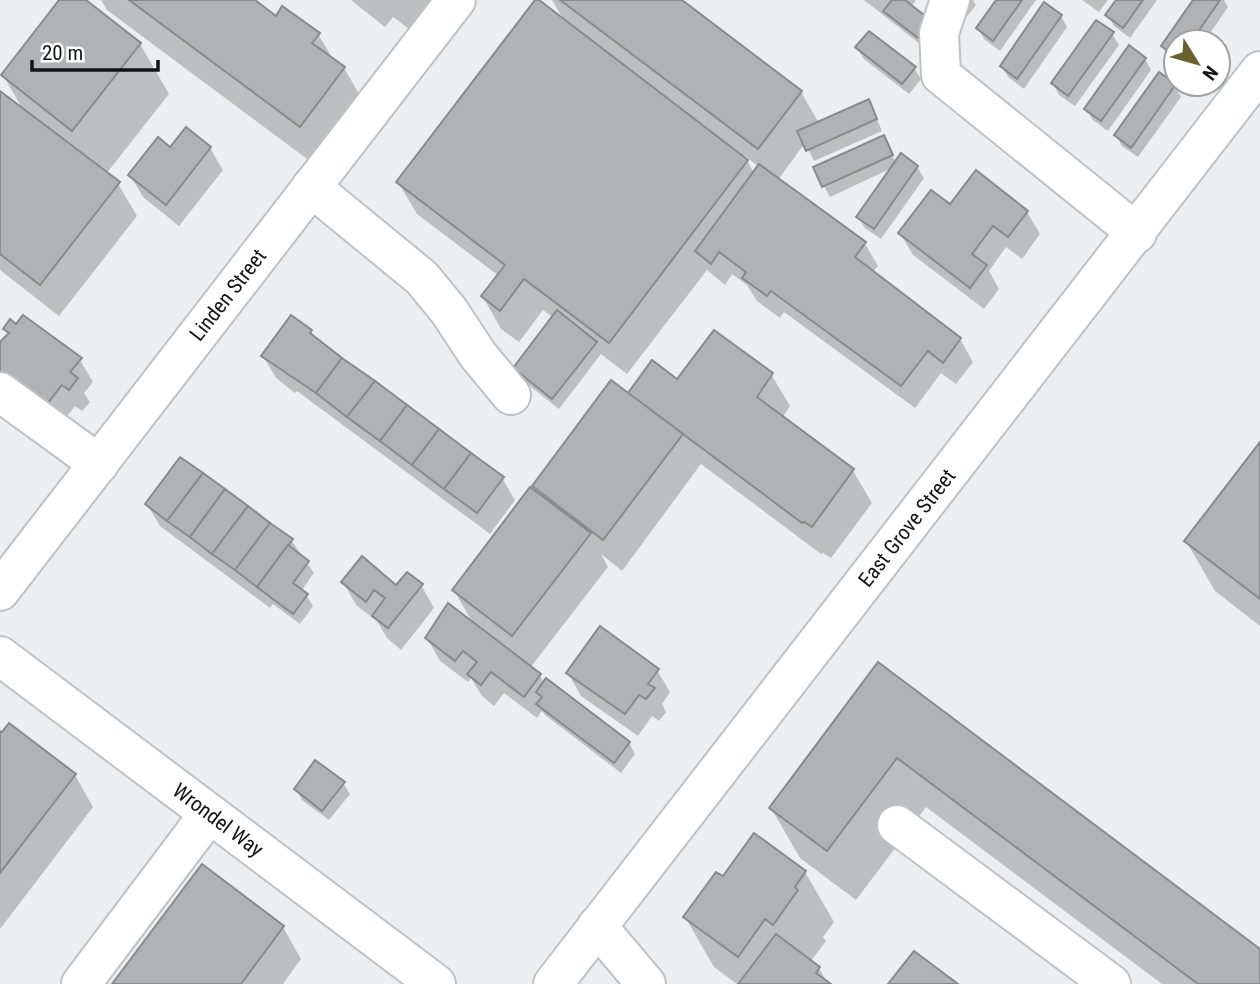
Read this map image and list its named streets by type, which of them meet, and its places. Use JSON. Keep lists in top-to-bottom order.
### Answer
{
  "streets": {
    "street": ["Linden Street", "East Grove Street", "Wrondel Way"]
  },
  "scale_bar": "20 m",
  "north": "bottom right"
}
